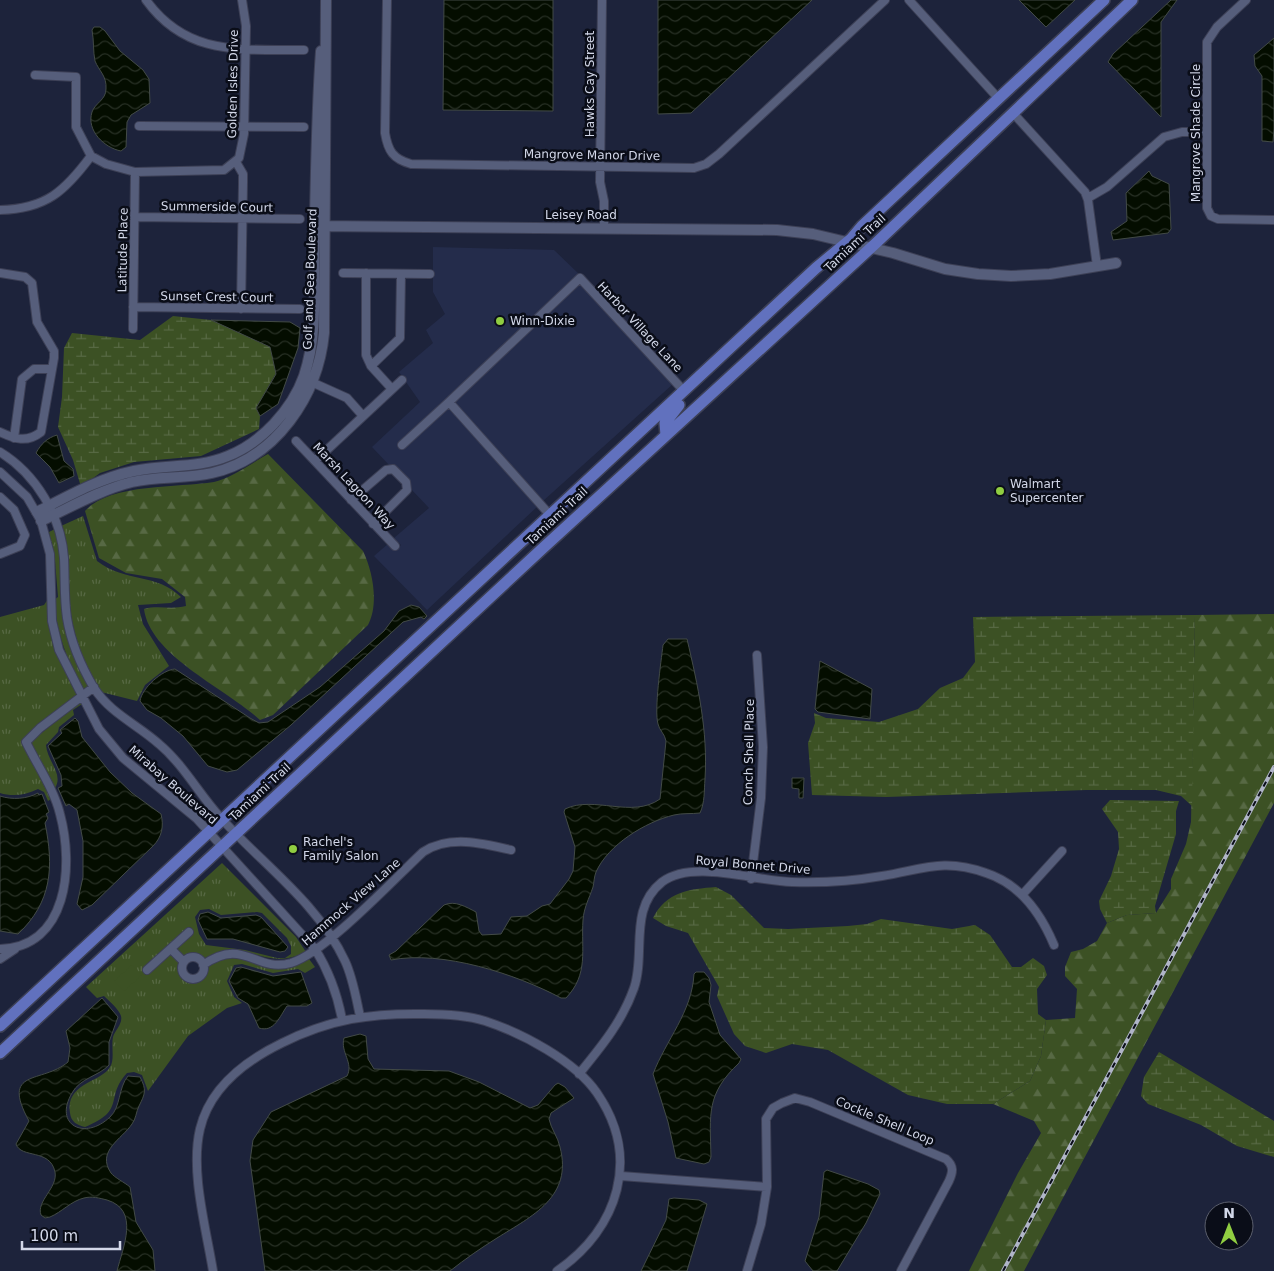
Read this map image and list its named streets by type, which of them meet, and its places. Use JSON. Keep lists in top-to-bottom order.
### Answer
{
  "streets": {
    "main road": ["Tamiami Trail"],
    "street": [
      "Golden Isles Drive",
      "Hawks Cay Street",
      "Mangrove Shade Circle",
      "Mangrove Manor Drive",
      "Summerside Court",
      "Leisey Road",
      "Latitude Place",
      "Golf and Sea Boulevard",
      "Sunset Crest Court",
      "Harbor Village Lane",
      "Marsh Lagoon Way",
      "Conch Shell Place",
      "Mirabay Boulevard",
      "Royal Bonnet Drive",
      "Hammock View Lane",
      "Cockle Shell Loop"
    ]
  },
  "crossings": [
    ["Hawks Cay Street", "Mangrove Manor Drive"],
    ["Hawks Cay Street", "Leisey Road"],
    ["Summerside Court", "Latitude Place"],
    ["Leisey Road", "Tamiami Trail"],
    ["Leisey Road", "Golf and Sea Boulevard"],
    ["Tamiami Trail", "Harbor Village Lane"],
    ["Tamiami Trail", "Mirabay Boulevard"],
    ["Latitude Place", "Sunset Crest Court"],
    ["Golf and Sea Boulevard", "Mirabay Boulevard"],
    ["Conch Shell Place", "Royal Bonnet Drive"],
    ["Mirabay Boulevard", "Hammock View Lane"]
  ],
  "places": ["Winn-Dixie", "Walmart Supercenter", "Rachel's Family Salon"],
  "scale_bar": "100 m",
  "north": "top"
}
